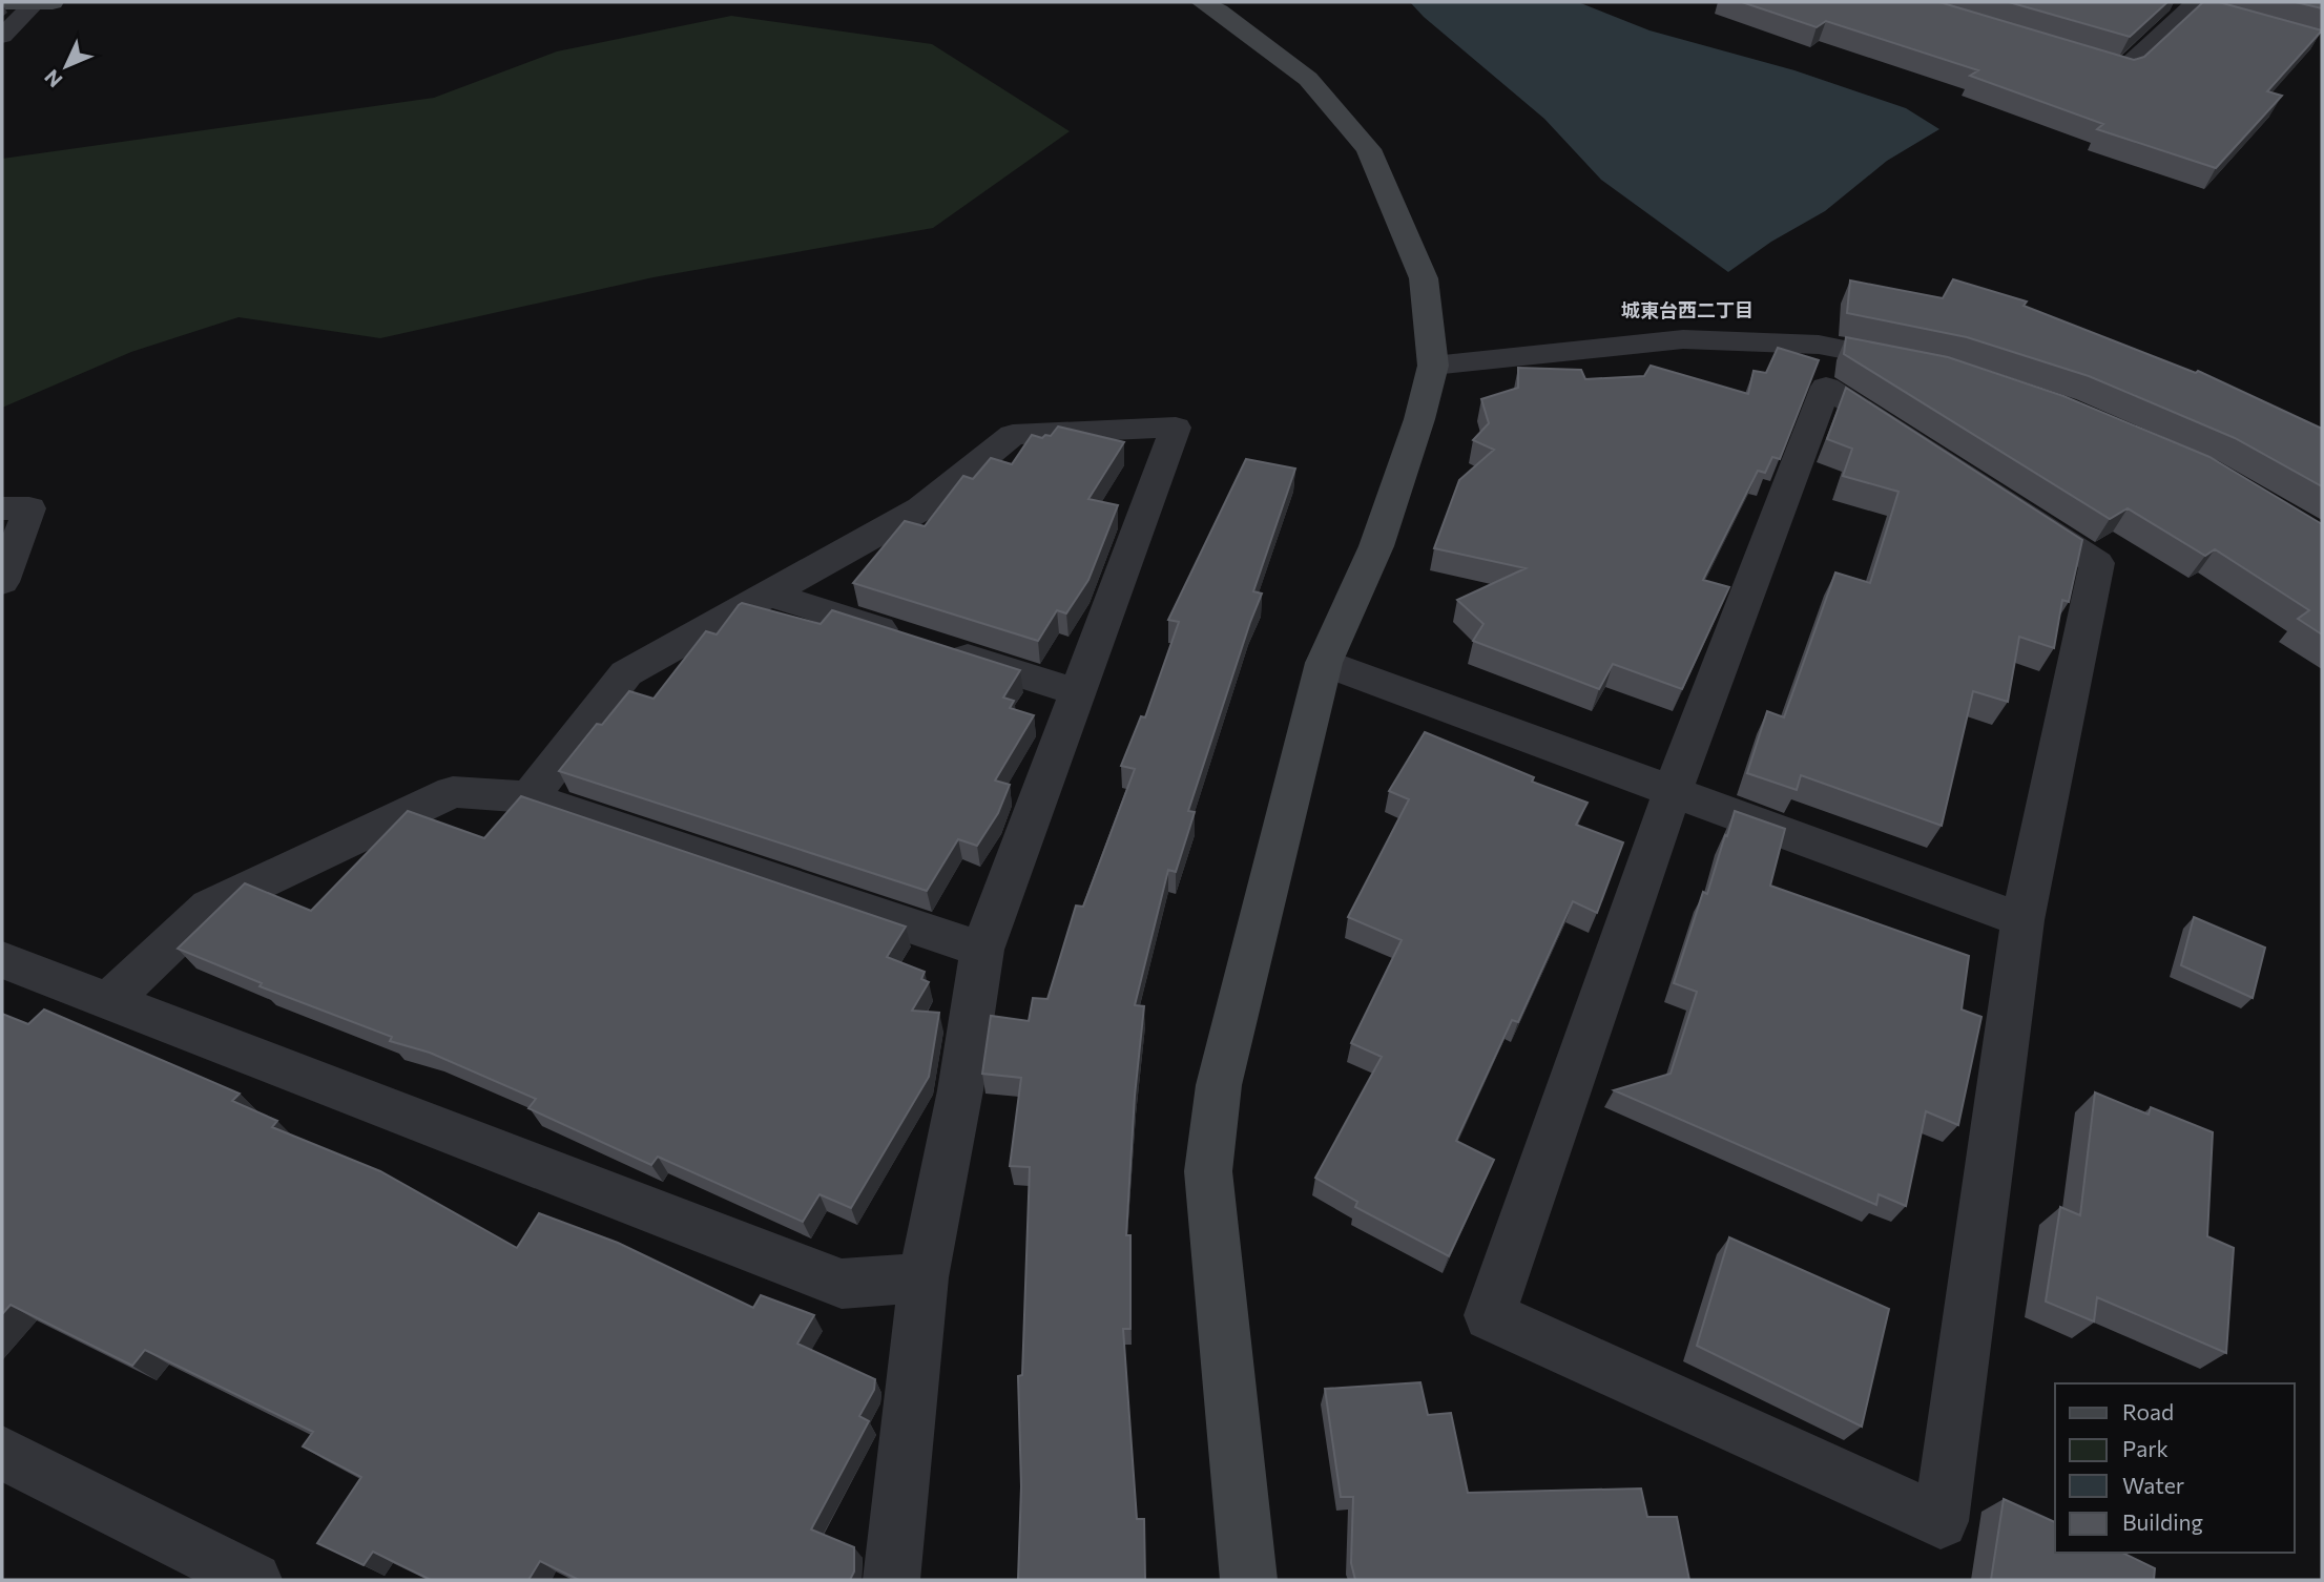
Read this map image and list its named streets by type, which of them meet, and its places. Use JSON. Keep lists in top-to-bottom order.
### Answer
{
  "districts": ["城東台西二丁目"],
  "legend": [
    "Road",
    "Park",
    "Water",
    "Building"
  ],
  "north": "bottom left"
}
